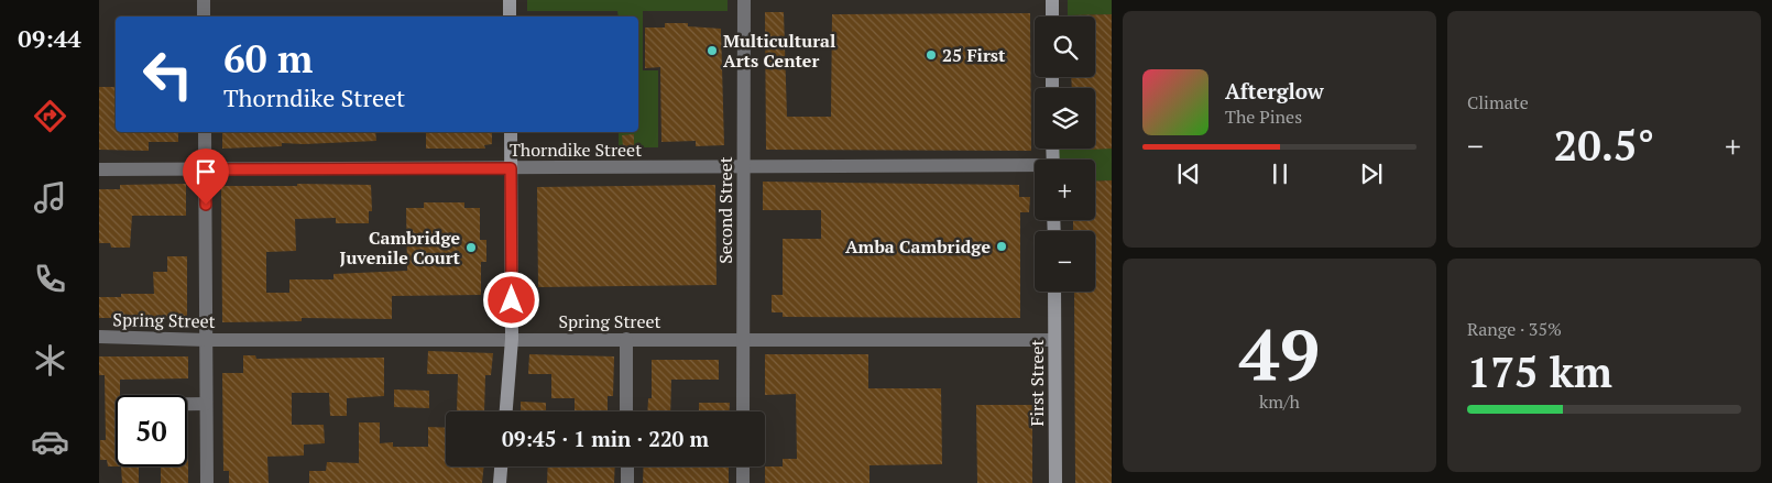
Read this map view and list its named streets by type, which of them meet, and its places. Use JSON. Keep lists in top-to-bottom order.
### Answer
{
  "streets": {
    "main road": ["First Street"],
    "street": ["Thorndike Street", "Second Street", "Spring Street"]
  },
  "crossings": [
    ["Thorndike Street", "Second Street"],
    ["Second Street", "Spring Street"],
    ["Spring Street", "First Street"]
  ],
  "places": [
    "Multicultural Arts Center",
    "25 First",
    "Amba Cambridge",
    "Cambridge Juvenile Court"
  ],
  "page": {
    "tabs": "09:44",
    "tile": [
      "Climate",
      ["49", "km/h"],
      ["Range · 35%", "175 km"]
    ],
    "map_buttons": ["+", "−"],
    "turn": ["60 m", "Thorndike Street"],
    "song": ["Afterglow", "The Pines"],
    "heat": ["−", "20.5°", "+"],
    "limit": "50",
    "trip": "09:45 · 1 min · 220 m"
  }
}
